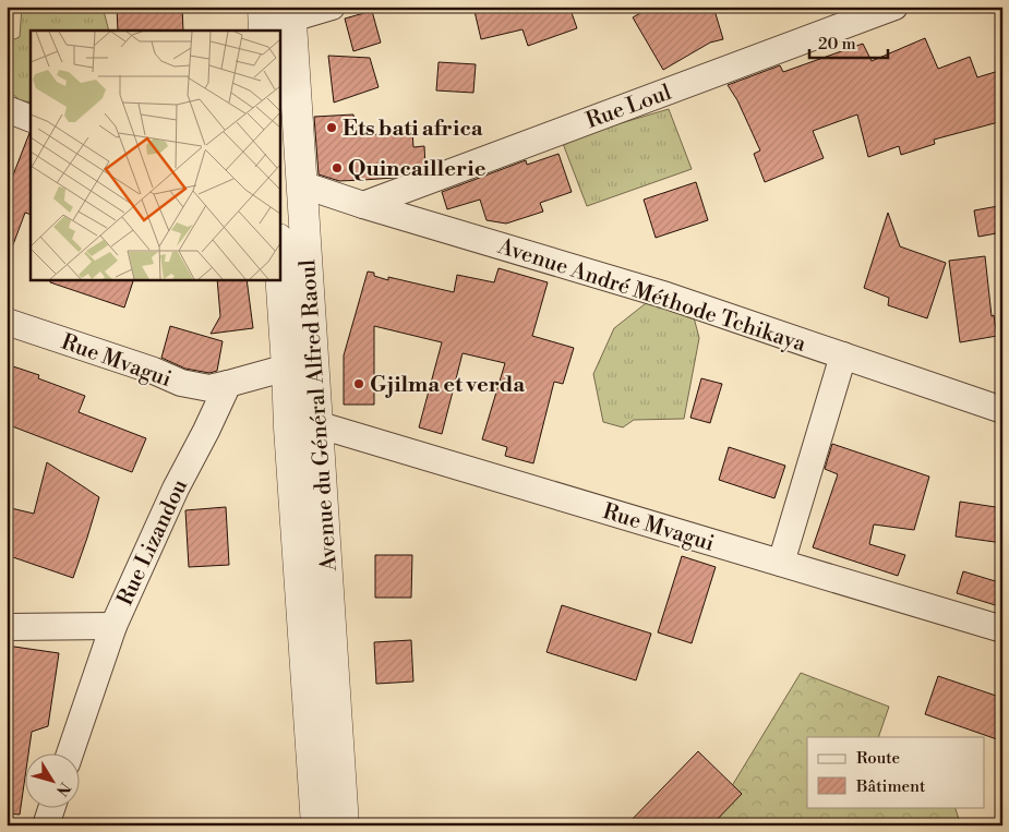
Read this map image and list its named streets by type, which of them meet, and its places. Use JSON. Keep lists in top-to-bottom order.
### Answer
{
  "streets": {
    "street": [
      "Rue Loul",
      "Avenue André Méthode Tchikaya",
      "Rue Mvagui",
      "Avenue du Général Alfred Raoul",
      "Rue Lizandou"
    ]
  },
  "crossings": [
    ["Rue Loul", "Avenue André Méthode Tchikaya"],
    ["Avenue André Méthode Tchikaya", "Avenue du Général Alfred Raoul"],
    ["Rue Mvagui", "Avenue du Général Alfred Raoul"],
    ["Rue Mvagui", "Rue Lizandou"]
  ],
  "places": ["Ets bati africa", "Quincaillerie", "Gjilma et verda"],
  "legend": ["Route", "Bâtiment"],
  "scale_bar": "20 m",
  "north": "bottom right"
}
